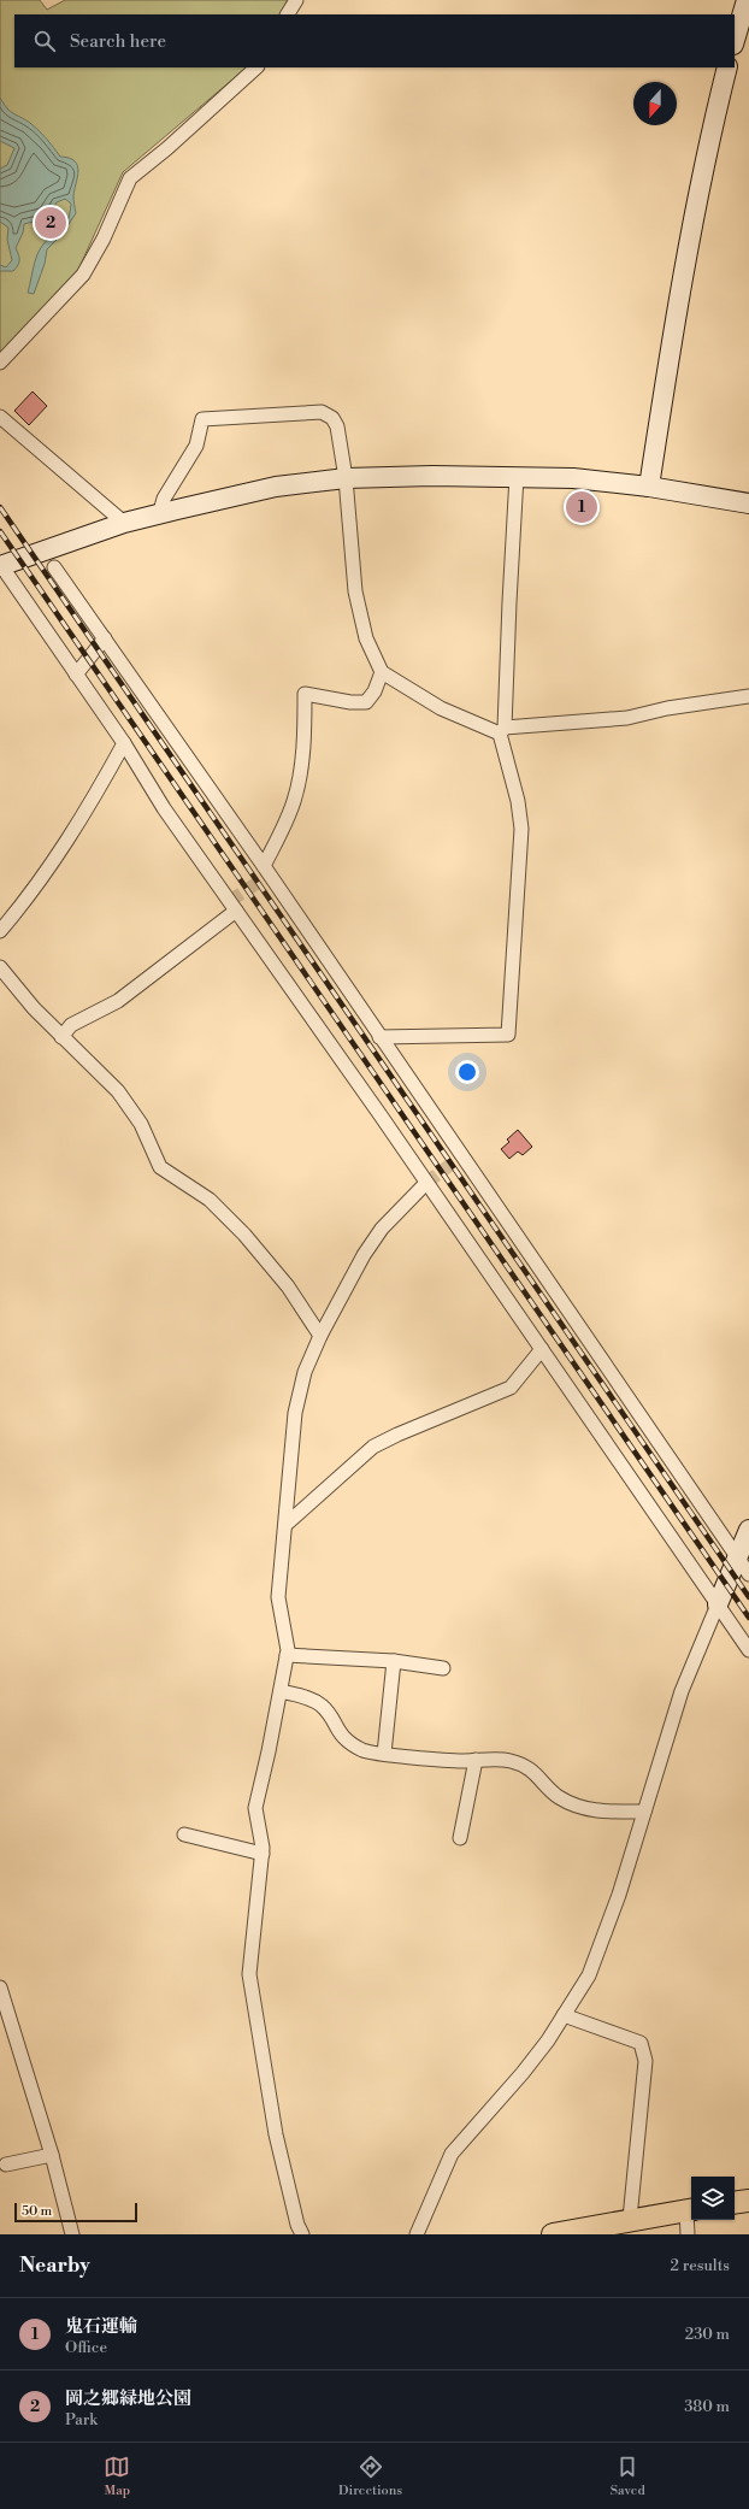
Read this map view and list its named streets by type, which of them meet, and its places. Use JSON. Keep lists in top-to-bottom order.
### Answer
{
  "scale_bar": "50 m",
  "north": "bottom",
  "page": {
    "search": "Search here",
    "pins": ["2", "1"],
    "scale": "50 m",
    "heading": ["Nearby", "2 results"],
    "list": [
      {
        "mark": "1",
        "name": "鬼石運輸",
        "note": "Office",
        "value": "230 m"
      },
      {
        "mark": "2",
        "name": "岡之郷緑地公園",
        "note": "Park",
        "value": "380 m"
      }
    ],
    "nav": ["Map", "Directions", "Saved"]
  }
}
